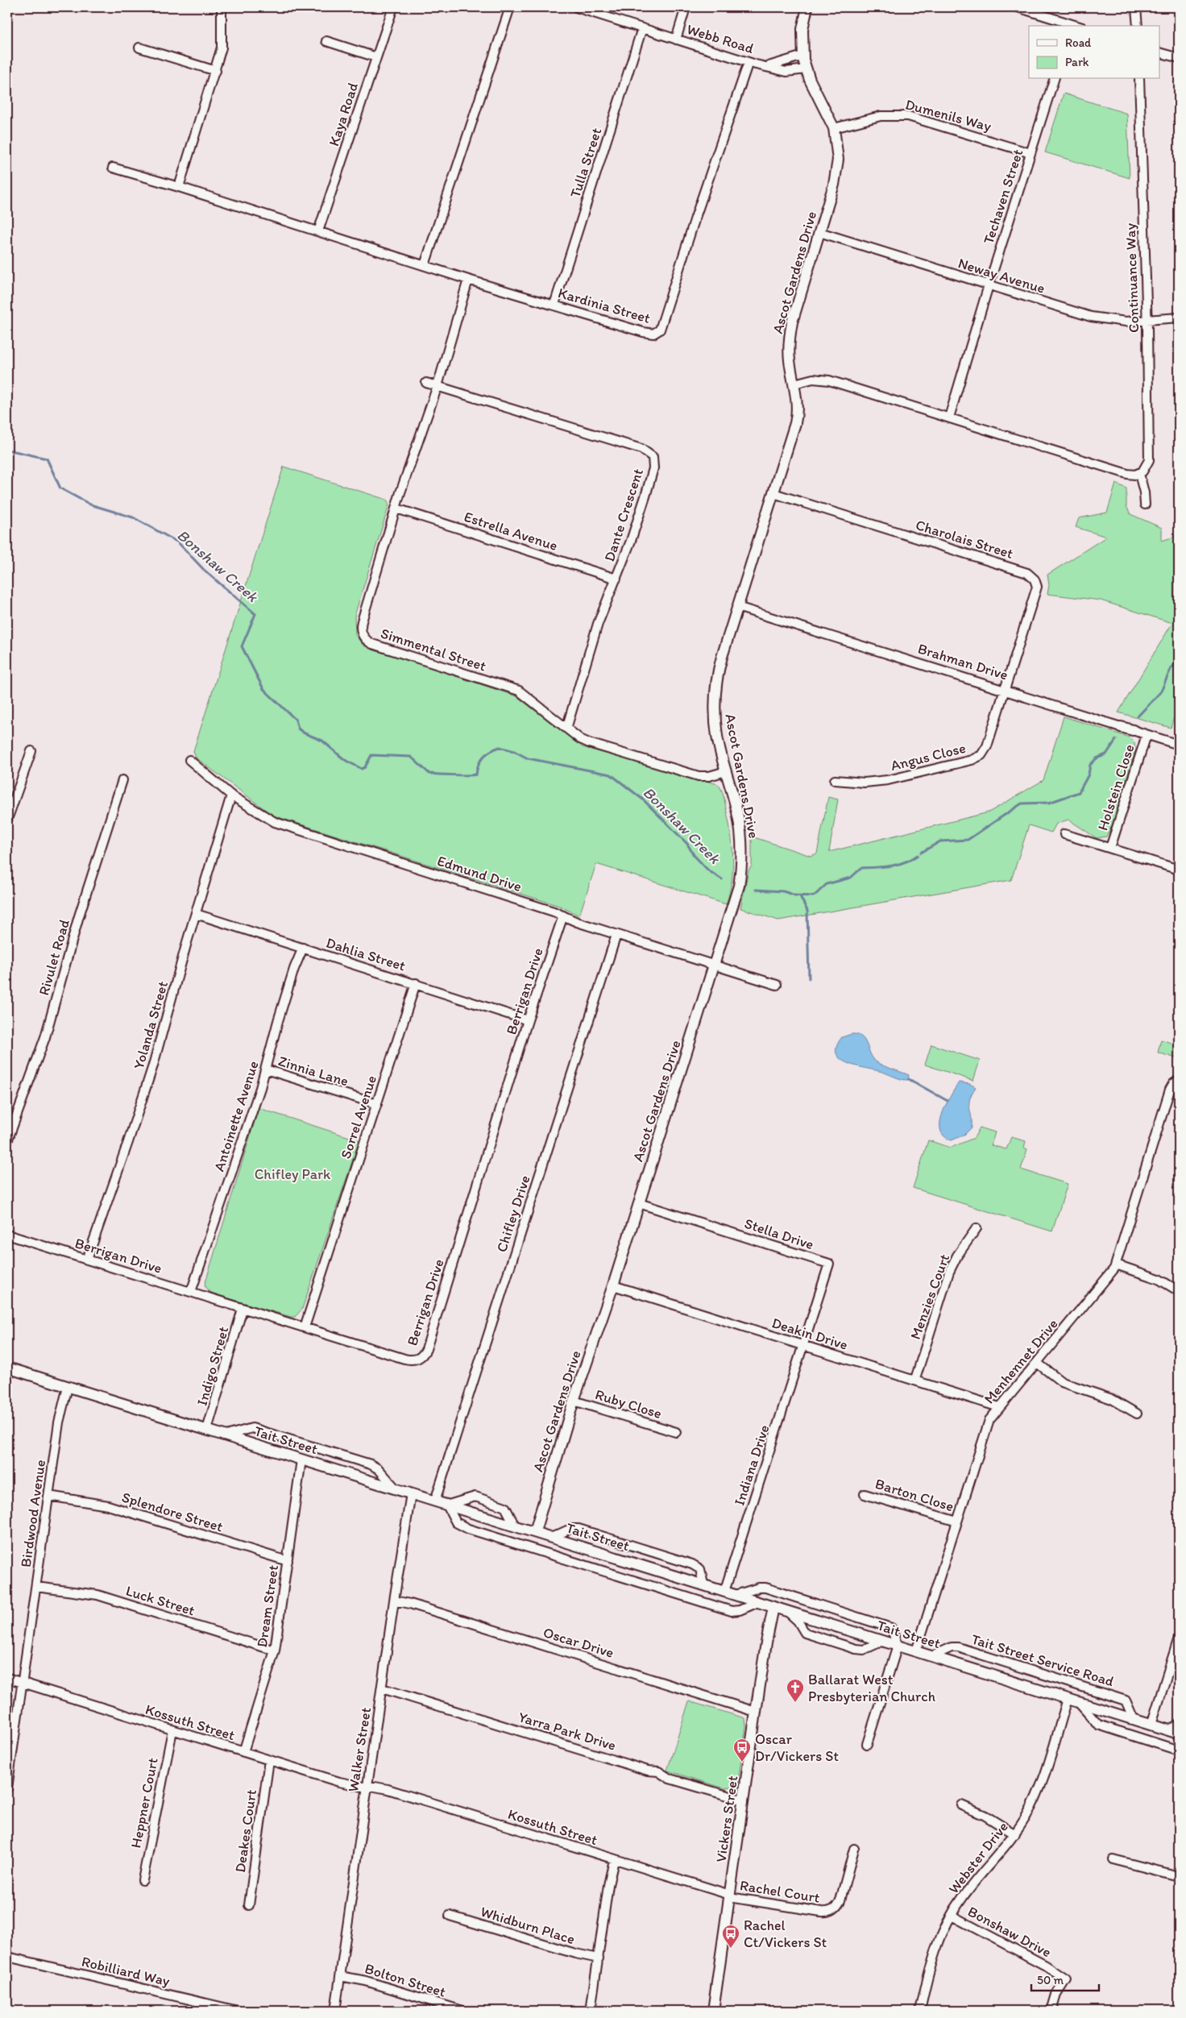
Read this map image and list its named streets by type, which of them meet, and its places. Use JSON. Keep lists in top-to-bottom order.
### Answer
{
  "streets": {
    "street": [
      "Webb Road",
      "Kaya Road",
      "Dumenils Way",
      "Tulla Street",
      "Techaven Street",
      "Ascot Gardens Drive",
      "Neway Avenue",
      "Continuance Way",
      "Kardinia Street",
      "Dante Crescent",
      "Estrella Avenue",
      "Charolais Street",
      "Simmental Street",
      "Brahman Drive",
      "Angus Close",
      "Holstein Close",
      "Edmund Drive",
      "Dahlia Street",
      "Rivulet Road",
      "Berrigan Drive",
      "Yolanda Street",
      "Zinnia Lane",
      "Antoinette Avenue",
      "Sorrel Avenue",
      "Chifley Drive",
      "Stella Drive",
      "Menzies Court",
      "Deakin Drive",
      "Menhennet Drive",
      "Indigo Street",
      "Ruby Close",
      "Tait Street",
      "Indiana Drive",
      "Barton Close",
      "Splendore Street",
      "Birdwood Avenue",
      "Luck Street",
      "Dream Street",
      "Oscar Drive",
      "Tait Street Service Road",
      "Kossuth Street",
      "Yarra Park Drive",
      "Walker Street",
      "Heppner Court",
      "Vickers Street",
      "Deakes Court",
      "Webster Drive",
      "Rachel Court",
      "Whidburn Place",
      "Bonshaw Drive",
      "Robilliard Way",
      "Bolton Street"
    ]
  },
  "crossings": [
    ["Webb Road", "Tulla Street"],
    ["Webb Road", "Ascot Gardens Drive"],
    ["Webb Road", "Kardinia Street"],
    ["Kaya Road", "Kardinia Street"],
    ["Dumenils Way", "Techaven Street"],
    ["Dumenils Way", "Ascot Gardens Drive"],
    ["Tulla Street", "Kardinia Street"],
    ["Techaven Street", "Neway Avenue"],
    ["Ascot Gardens Drive", "Neway Avenue"],
    ["Ascot Gardens Drive", "Charolais Street"],
    ["Ascot Gardens Drive", "Simmental Street"],
    ["Ascot Gardens Drive", "Brahman Drive"],
    ["Ascot Gardens Drive", "Edmund Drive"],
    ["Ascot Gardens Drive", "Stella Drive"],
    ["Ascot Gardens Drive", "Deakin Drive"],
    ["Ascot Gardens Drive", "Ruby Close"],
    ["Ascot Gardens Drive", "Tait Street"],
    ["Neway Avenue", "Continuance Way"],
    ["Kardinia Street", "Simmental Street"],
    ["Dante Crescent", "Estrella Avenue"],
    ["Dante Crescent", "Simmental Street"],
    ["Estrella Avenue", "Simmental Street"],
    ["Charolais Street", "Brahman Drive"],
    ["Charolais Street", "Angus Close"],
    ["Brahman Drive", "Angus Close"],
    ["Brahman Drive", "Holstein Close"],
    ["Edmund Drive", "Berrigan Drive"],
    ["Edmund Drive", "Yolanda Street"],
    ["Edmund Drive", "Chifley Drive"],
    ["Dahlia Street", "Berrigan Drive"],
    ["Dahlia Street", "Yolanda Street"],
    ["Dahlia Street", "Antoinette Avenue"],
    ["Dahlia Street", "Sorrel Avenue"],
    ["Berrigan Drive", "Yolanda Street"],
    ["Berrigan Drive", "Antoinette Avenue"],
    ["Berrigan Drive", "Sorrel Avenue"],
    ["Berrigan Drive", "Indigo Street"],
    ["Zinnia Lane", "Antoinette Avenue"],
    ["Zinnia Lane", "Sorrel Avenue"],
    ["Chifley Drive", "Tait Street"],
    ["Stella Drive", "Deakin Drive"],
    ["Stella Drive", "Indiana Drive"],
    ["Menzies Court", "Deakin Drive"],
    ["Deakin Drive", "Menhennet Drive"],
    ["Deakin Drive", "Indiana Drive"],
    ["Menhennet Drive", "Tait Street"],
    ["Menhennet Drive", "Barton Close"],
    ["Indigo Street", "Tait Street"],
    ["Tait Street", "Indiana Drive"],
    ["Tait Street", "Birdwood Avenue"],
    ["Tait Street", "Dream Street"],
    ["Tait Street", "Tait Street Service Road"],
    ["Tait Street", "Walker Street"],
    ["Tait Street", "Vickers Street"],
    ["Tait Street", "Webster Drive"],
    ["Splendore Street", "Birdwood Avenue"],
    ["Splendore Street", "Dream Street"],
    ["Birdwood Avenue", "Luck Street"],
    ["Birdwood Avenue", "Kossuth Street"],
    ["Luck Street", "Dream Street"],
    ["Dream Street", "Kossuth Street"],
    ["Oscar Drive", "Walker Street"],
    ["Oscar Drive", "Vickers Street"],
    ["Kossuth Street", "Walker Street"],
    ["Kossuth Street", "Heppner Court"],
    ["Kossuth Street", "Vickers Street"],
    ["Kossuth Street", "Deakes Court"],
    ["Kossuth Street", "Rachel Court"],
    ["Yarra Park Drive", "Walker Street"],
    ["Yarra Park Drive", "Vickers Street"],
    ["Walker Street", "Bolton Street"],
    ["Vickers Street", "Rachel Court"],
    ["Webster Drive", "Bonshaw Drive"]
  ],
  "water": ["Bonshaw Creek"],
  "parks": ["Chifley Park"],
  "places": {
    "church": ["Ballarat West Presbyterian Church"],
    "bus stop": ["Oscar Dr/Vickers St", "Rachel Ct/Vickers St"]
  },
  "legend": ["Road", "Park"],
  "scale_bar": "50 m"
}
